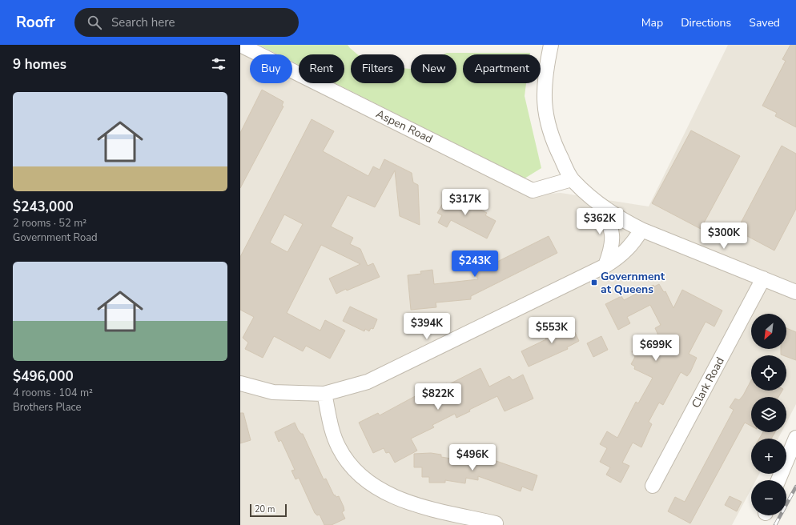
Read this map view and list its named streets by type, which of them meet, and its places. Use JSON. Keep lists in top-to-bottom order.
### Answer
{
  "streets": {
    "street": ["Aspen Road", "Clark Road"]
  },
  "places": {
    "transit": ["Government at Queens"]
  },
  "scale_bar": "20 m",
  "north": "bottom left",
  "page": {
    "header": "Roofr",
    "search": "Search here",
    "nav": ["Map", "Directions", "Saved"],
    "heading": "9 homes",
    "chip": [
      "Buy",
      "Rent",
      "Filters",
      "New",
      "Apartment"
    ],
    "list": [
      {
        "name": "$243,000",
        "note": "2 rooms · 52 m² · Government Road"
      },
      {
        "name": "$496,000",
        "note": "4 rooms · 104 m² · Brothers Place"
      }
    ],
    "price": [
      "$317K",
      "$362K",
      "$300K",
      "$243K",
      "$394K",
      "$553K",
      "$699K",
      "$822K",
      "$496K"
    ],
    "map_buttons": ["+", "−"],
    "scale": "20 m"
  }
}
